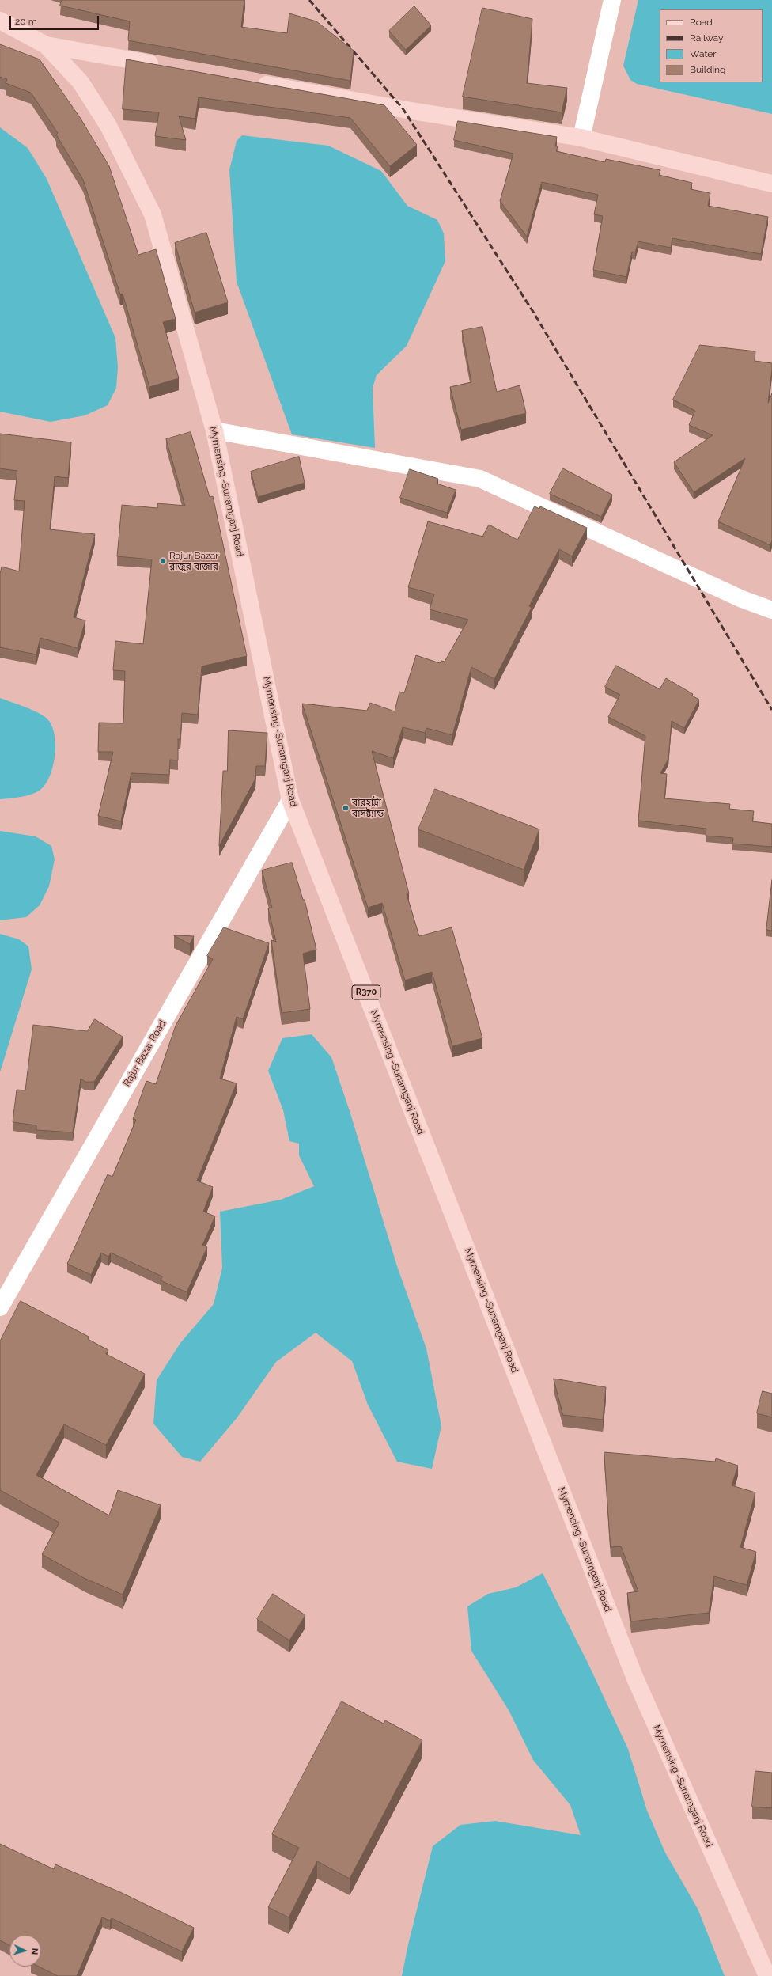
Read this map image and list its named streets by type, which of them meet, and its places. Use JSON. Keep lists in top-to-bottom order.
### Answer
{
  "streets": {
    "main road": ["Mymensing -Sunamganj Road", "R370"],
    "street": ["Rajur Bazar Road"]
  },
  "crossings": [
    ["Mymensing -Sunamganj Road", "Rajur Bazar Road"]
  ],
  "places": ["Rajur Bazar রাজুর বাজার", "বারহাট্টা বাসষ্ট্যান্ড"],
  "legend": [
    "Road",
    "Railway",
    "Water",
    "Building"
  ],
  "scale_bar": "20 m",
  "north": "right"
}
